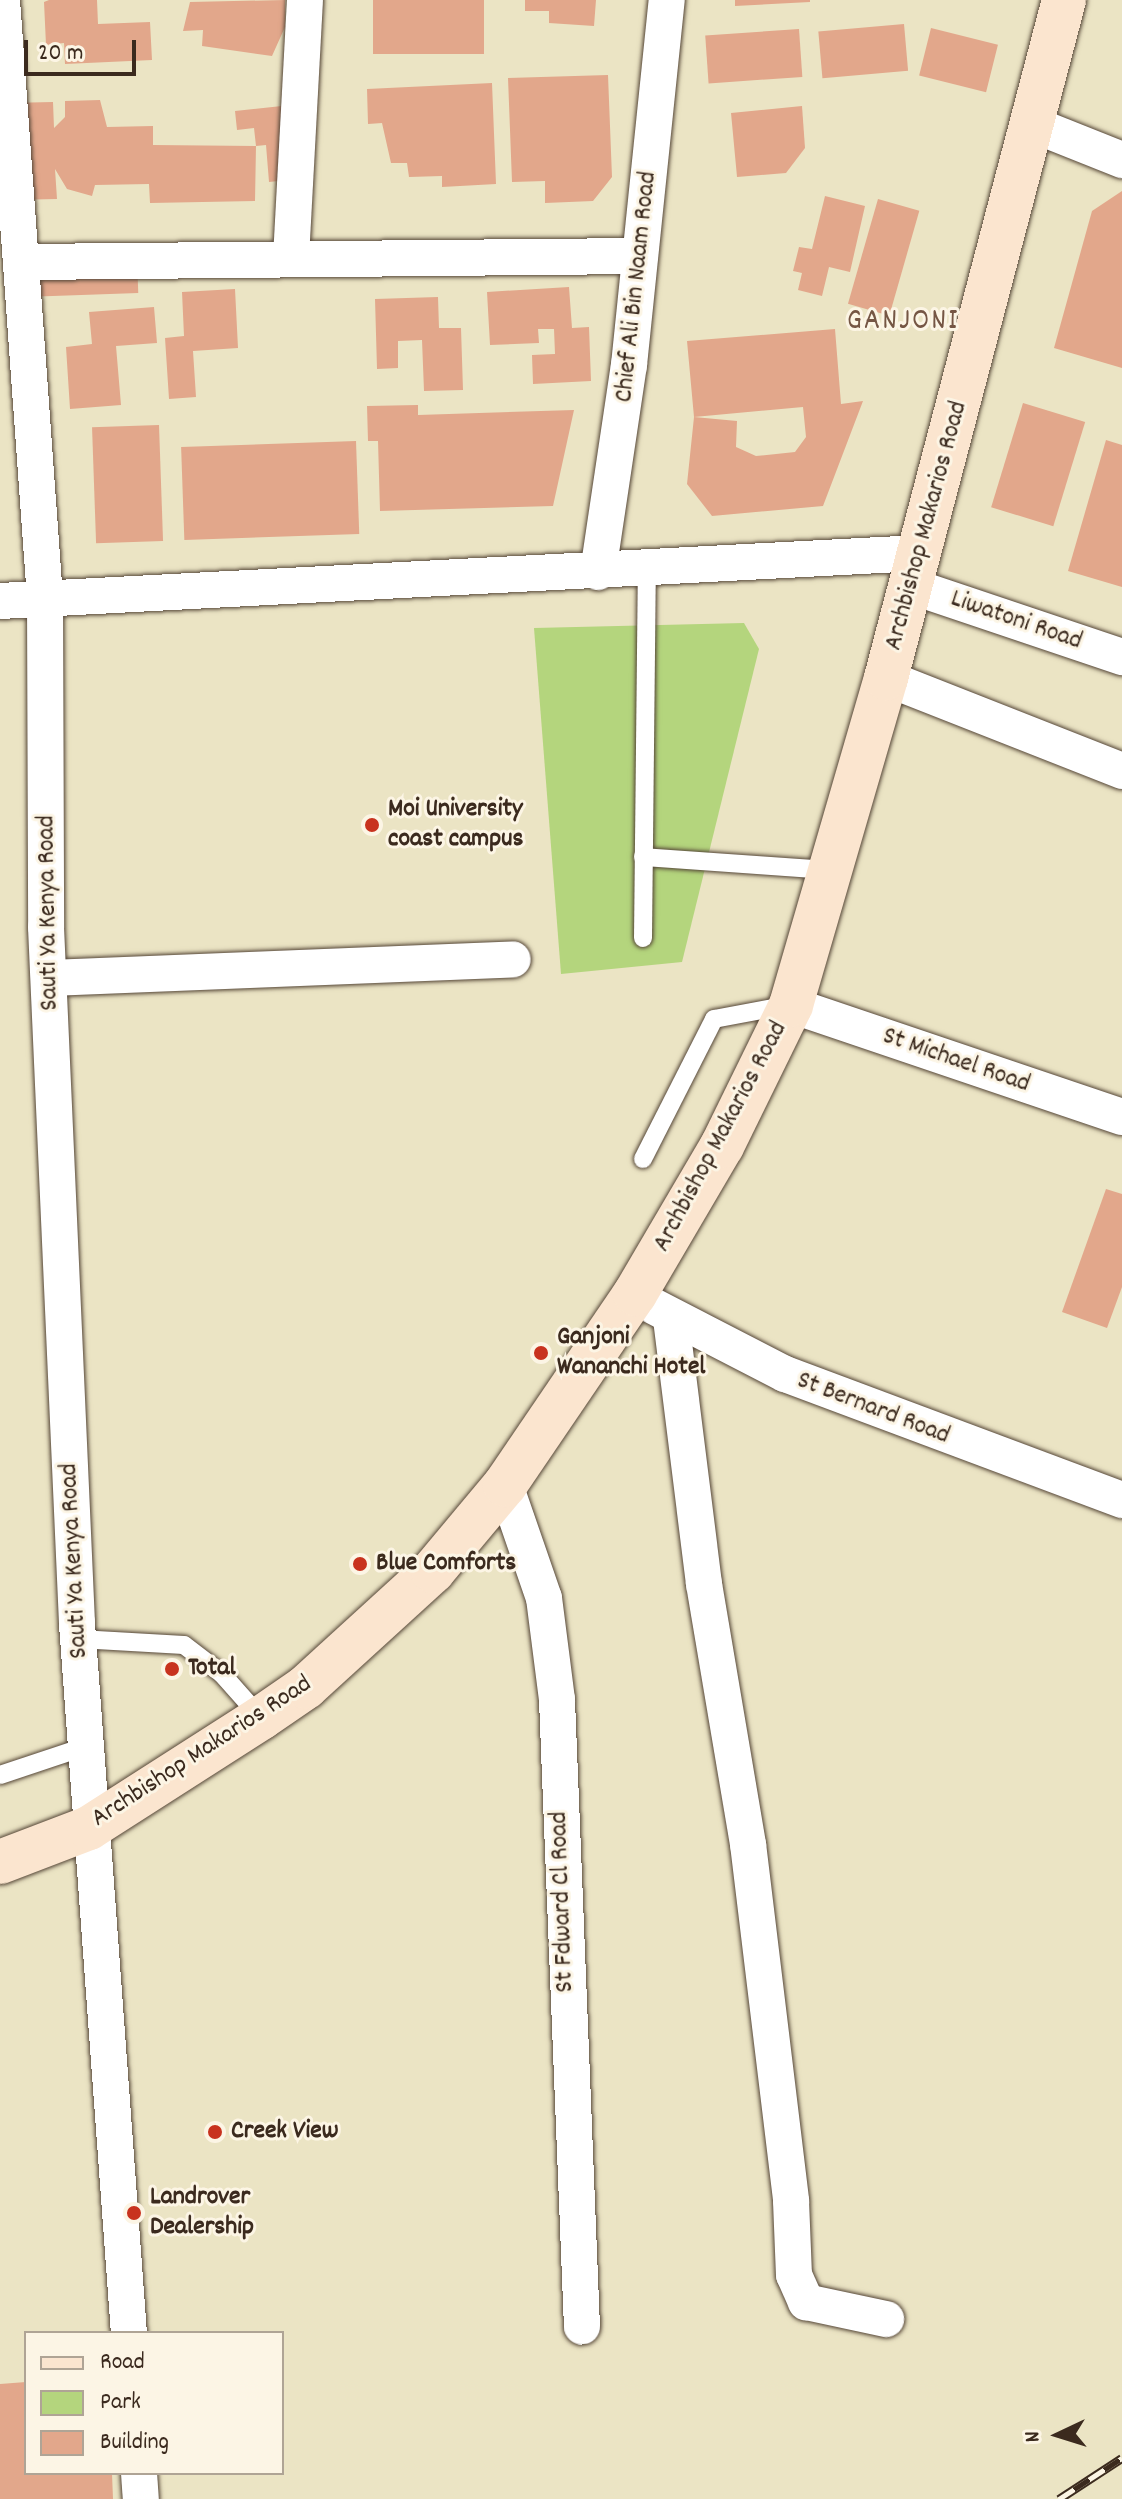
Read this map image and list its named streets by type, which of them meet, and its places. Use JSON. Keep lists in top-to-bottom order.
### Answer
{
  "streets": {
    "street": [
      "Chief Ali Bin Naam Road",
      "Archbishop Makarios Road",
      "Liwatoni Road",
      "Sauti Ya Kenya Road",
      "St Michael Road",
      "St Bernard Road",
      "St Fdward Cl Road"
    ]
  },
  "crossings": [
    ["Archbishop Makarios Road", "Liwatoni Road"],
    ["Archbishop Makarios Road", "Sauti Ya Kenya Road"],
    ["Archbishop Makarios Road", "St Michael Road"],
    ["Archbishop Makarios Road", "St Bernard Road"],
    ["Archbishop Makarios Road", "St Fdward Cl Road"]
  ],
  "districts": ["GANJONI"],
  "places": [
    "Moi University coast campus",
    "Ganjoni Wananchi Hotel",
    "Blue Comforts",
    "Total",
    "Creek View",
    "Landrover Dealership"
  ],
  "legend": ["Road", "Park", "Building"],
  "scale_bar": "20 m",
  "north": "left"
}
